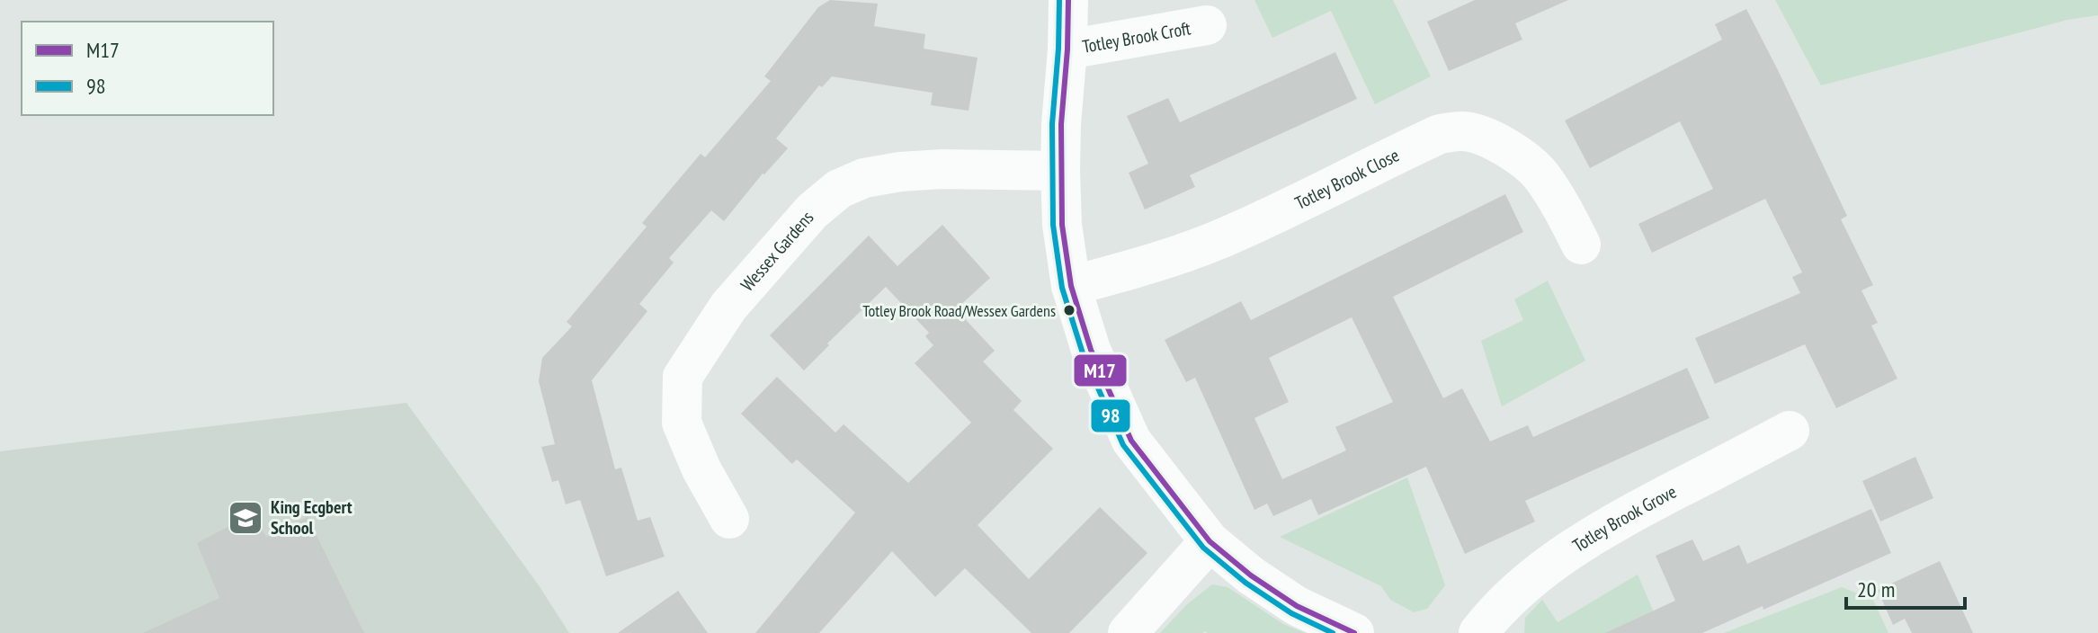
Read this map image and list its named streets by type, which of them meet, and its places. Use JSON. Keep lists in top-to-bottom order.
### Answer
{
  "streets": {
    "street": [
      "Totley Brook Croft",
      "Totley Brook Close",
      "Wessex Gardens",
      "Totley Brook Grove"
    ]
  },
  "places": {
    "other": ["Totley Brook Road/Wessex Gardens"],
    "school or university": ["King Ecgbert School"]
  },
  "lines": ["transit line M17", "transit line 98"],
  "legend": ["M17", "98"],
  "scale_bar": "20 m"
}
